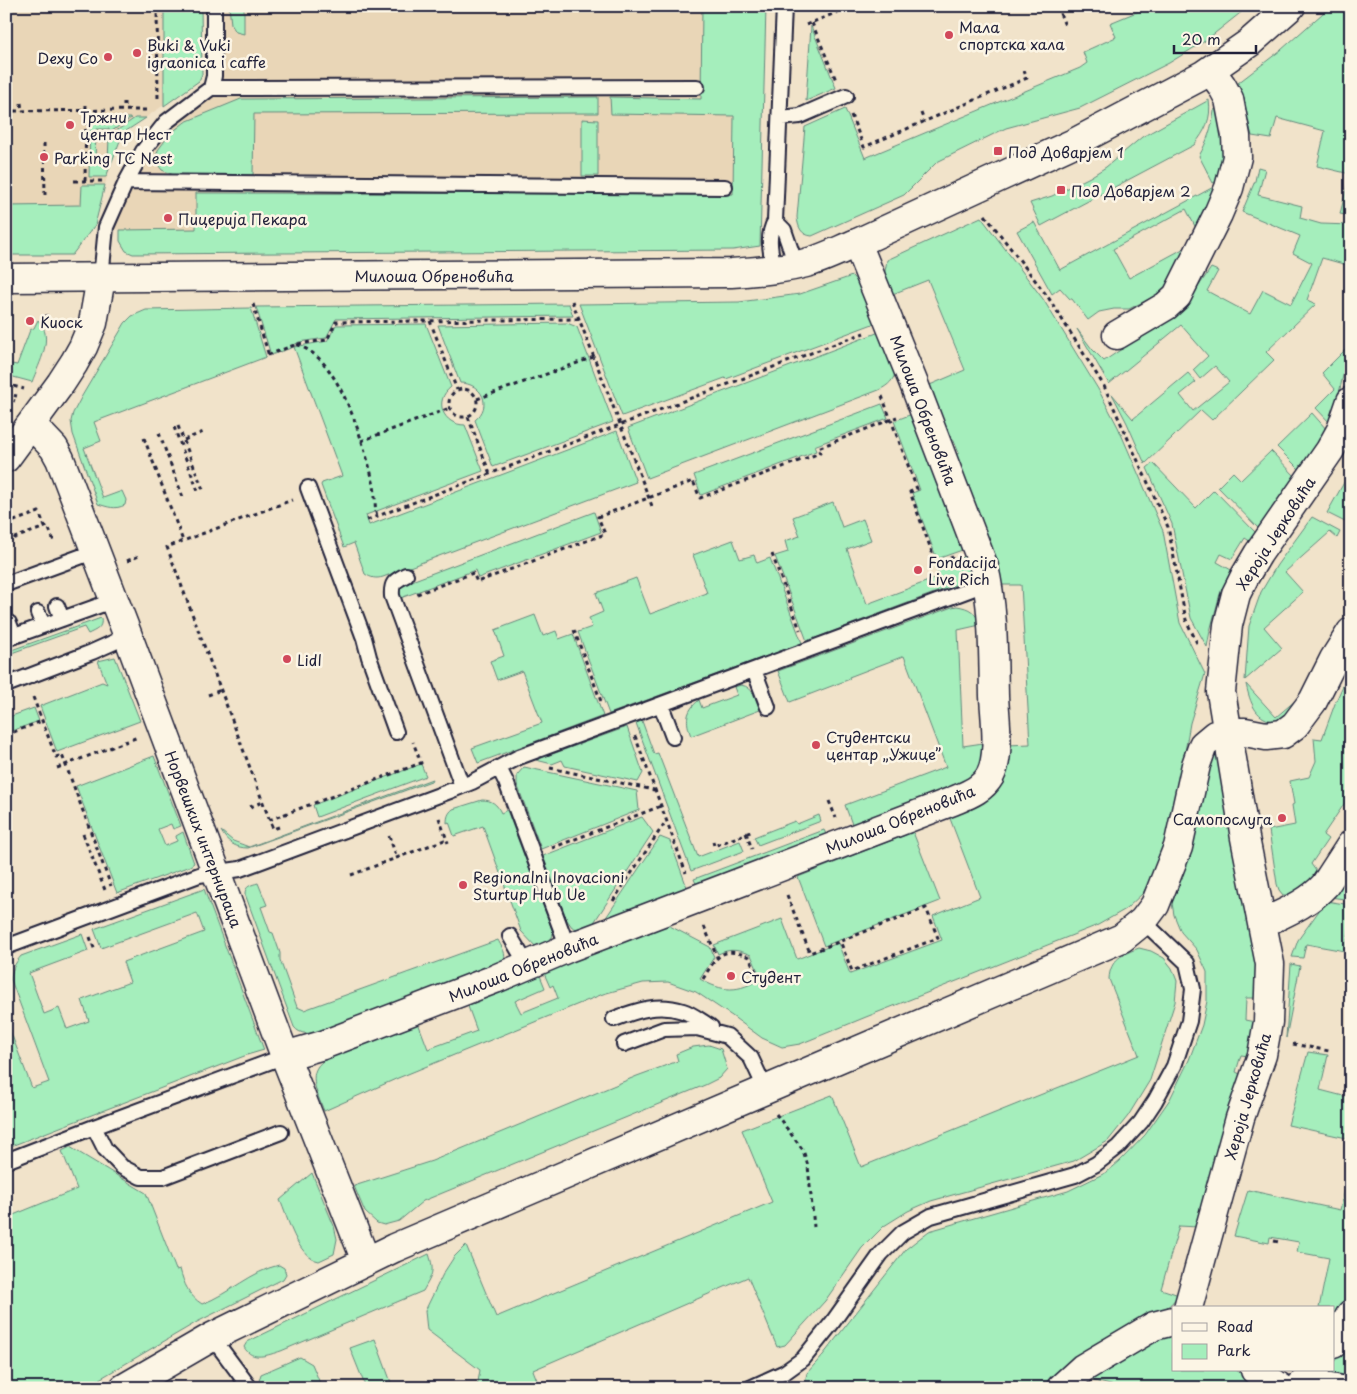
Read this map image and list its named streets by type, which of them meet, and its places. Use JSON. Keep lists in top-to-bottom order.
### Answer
{
  "streets": {
    "street": ["Милоша Обреновића", "Хероја Јерковића", "Норвешких интернираца"]
  },
  "crossings": [
    ["Милоша Обреновића", "Норвешких интернираца"]
  ],
  "places": {
    "other": [
      "Мала спортска хала",
      "Buki & Vuki igraonica i caffe",
      "Dexy Co",
      "Тржни центар Нест",
      "Parking TC Nest",
      "Пицерија Пекара",
      "Киоск",
      "Fondacija Live Rich",
      "Lidl",
      "Студентски центар „Ужице”",
      "Самопослуга",
      "Regionalni Inovacioni Sturtup Hub Ue",
      "Студент"
    ],
    "transit": ["Под Доварјем 1", "Под Доварјем 2"]
  },
  "legend": ["Road", "Park"],
  "scale_bar": "20 m"
}
